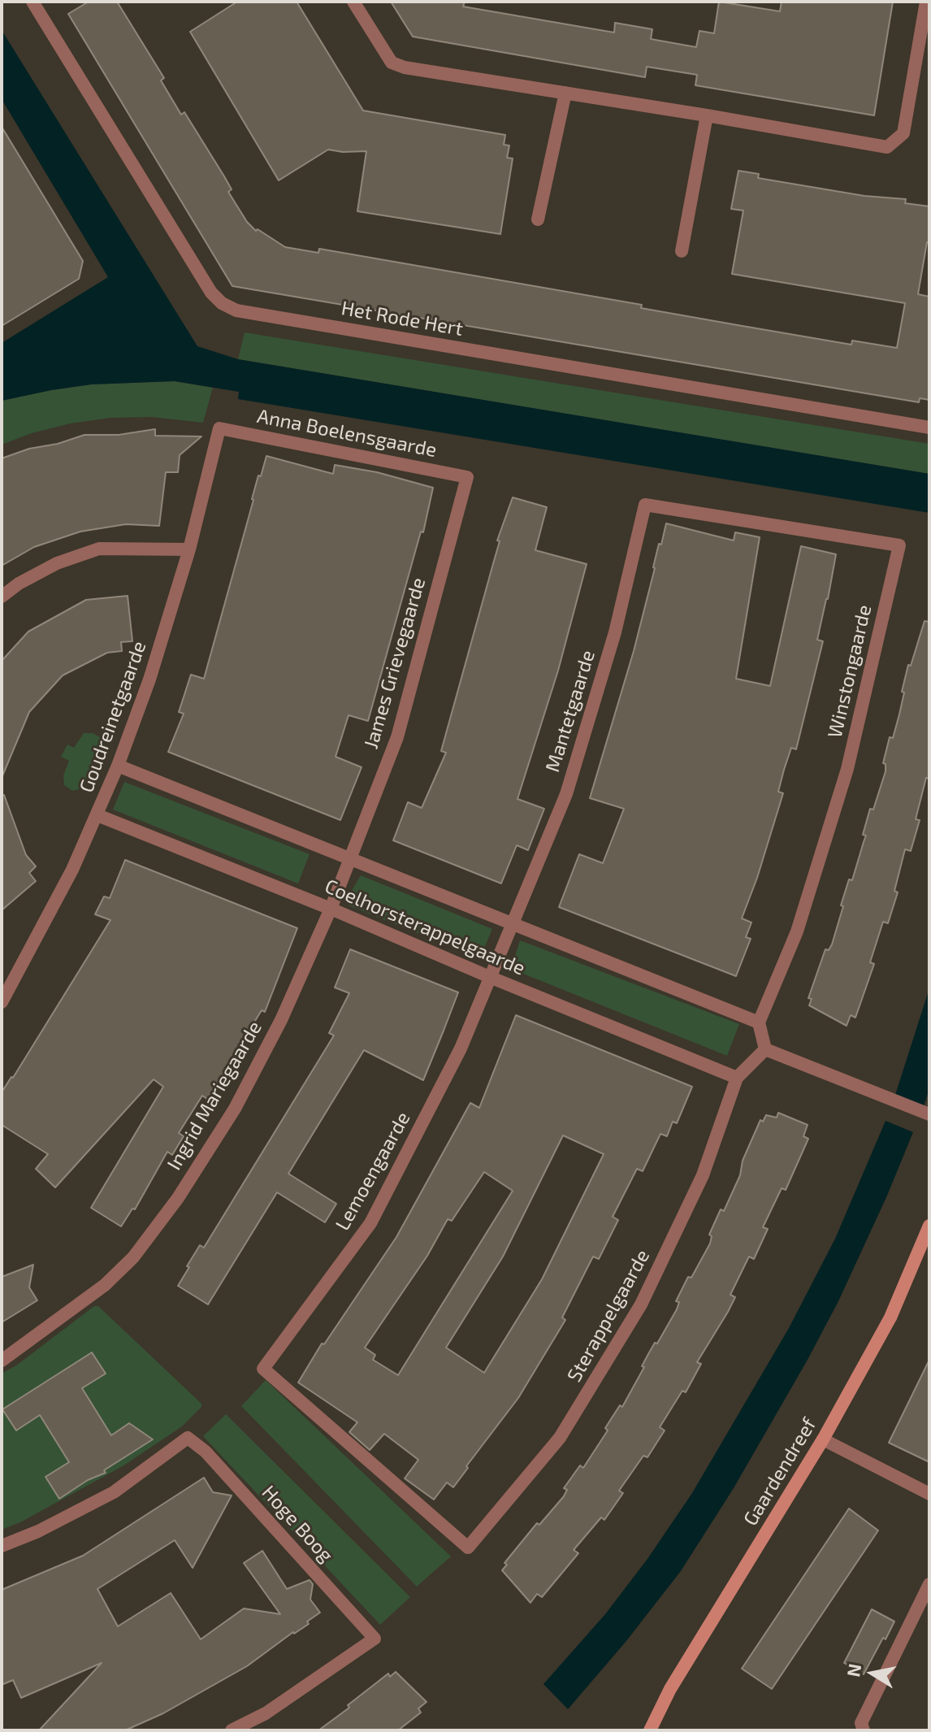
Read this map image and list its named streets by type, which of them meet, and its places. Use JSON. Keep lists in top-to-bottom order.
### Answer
{
  "streets": {
    "street": [
      "Het Rode Hert",
      "Anna Boelensgaarde",
      "James Grievegaarde",
      "Winstongaarde",
      "Mantetgaarde",
      "Goudreinetgaarde",
      "Coelhorsterappelgaarde",
      "Ingrid Mariegaarde",
      "Lemoengaarde",
      "Sterappelgaarde",
      "Gaardendreef",
      "Hoge Boog"
    ]
  },
  "crossings": [
    ["Anna Boelensgaarde", "James Grievegaarde"],
    ["Anna Boelensgaarde", "Goudreinetgaarde"],
    ["James Grievegaarde", "Coelhorsterappelgaarde"],
    ["James Grievegaarde", "Ingrid Mariegaarde"],
    ["Winstongaarde", "Mantetgaarde"],
    ["Winstongaarde", "Coelhorsterappelgaarde"],
    ["Mantetgaarde", "Coelhorsterappelgaarde"],
    ["Mantetgaarde", "Lemoengaarde"],
    ["Goudreinetgaarde", "Coelhorsterappelgaarde"],
    ["Coelhorsterappelgaarde", "Ingrid Mariegaarde"],
    ["Coelhorsterappelgaarde", "Lemoengaarde"],
    ["Coelhorsterappelgaarde", "Sterappelgaarde"],
    ["Lemoengaarde", "Sterappelgaarde"]
  ],
  "north": "left"
}
